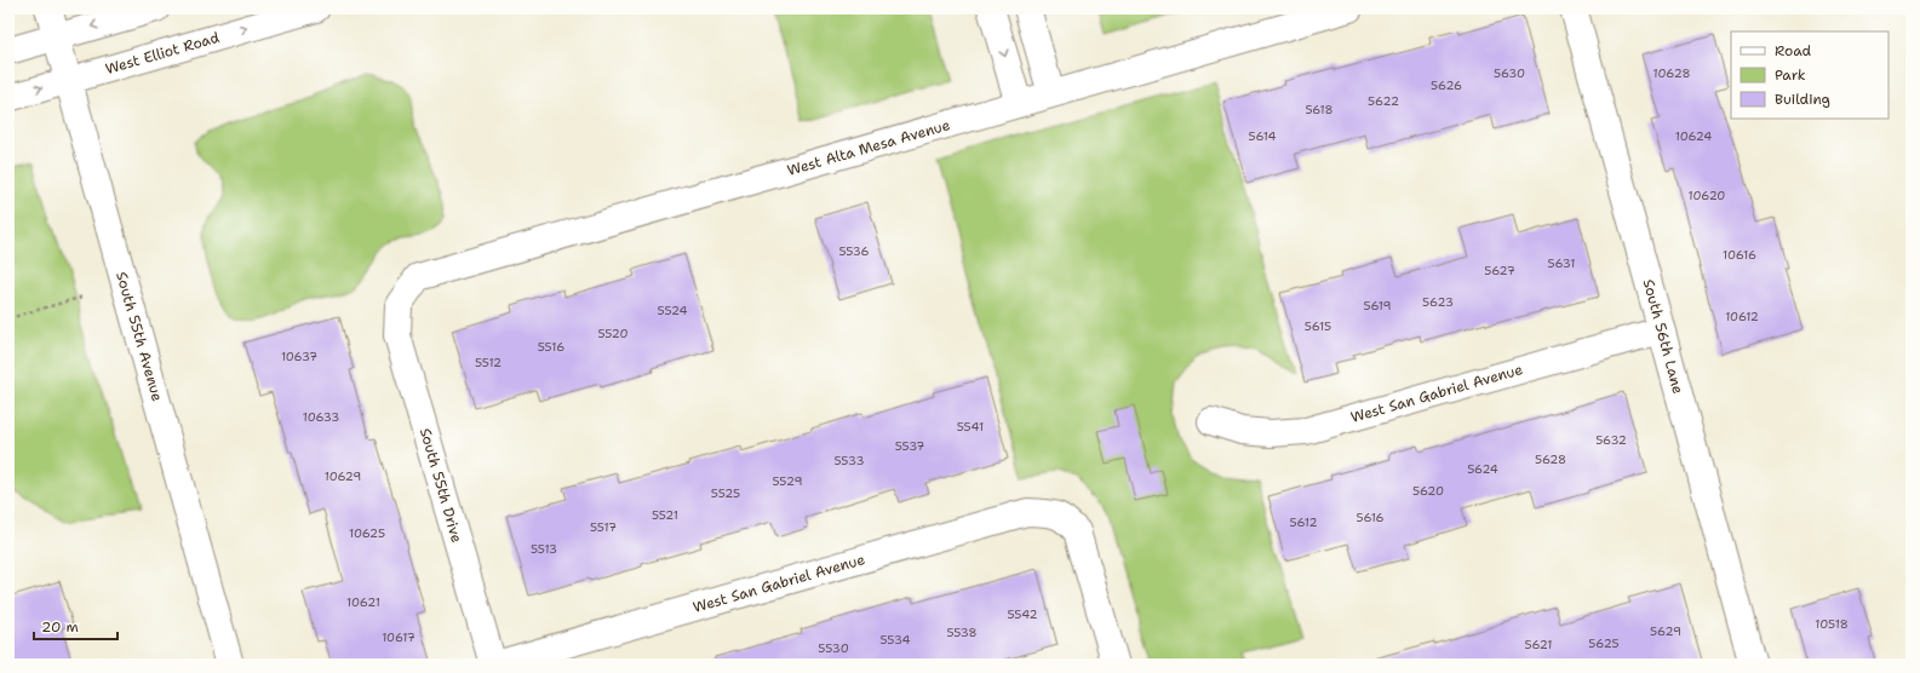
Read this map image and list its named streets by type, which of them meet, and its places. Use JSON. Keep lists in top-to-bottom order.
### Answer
{
  "streets": {
    "street": [
      "West Elliot Road",
      "West Alta Mesa Avenue",
      "South 55th Avenue",
      "South 56th Lane",
      "West San Gabriel Avenue",
      "South 55th Drive"
    ]
  },
  "crossings": [
    ["West Elliot Road", "South 55th Avenue"],
    ["West Alta Mesa Avenue", "South 55th Drive"],
    ["South 56th Lane", "West San Gabriel Avenue"],
    ["West San Gabriel Avenue", "South 55th Drive"]
  ],
  "house_numbers": [
    "5630",
    "10628",
    "5626",
    "5622",
    "5618",
    "5614",
    "10624",
    "10620",
    "5536",
    "10616",
    "5631",
    "5627",
    "5623",
    "5619",
    "5524",
    "10612",
    "5615",
    "5520",
    "5516",
    "10637",
    "5512",
    "10633",
    "5541",
    "5632",
    "5537",
    "5628",
    "5533",
    "5624",
    "10629",
    "5529",
    "5620",
    "5525",
    "5521",
    "5616",
    "5612",
    "5517",
    "10625",
    "5513",
    "10621",
    "5542",
    "10518",
    "5629",
    "5538",
    "10617",
    "5534",
    "5625",
    "5621",
    "5530"
  ],
  "legend": ["Road", "Park", "Building"],
  "scale_bar": "20 m"
}
